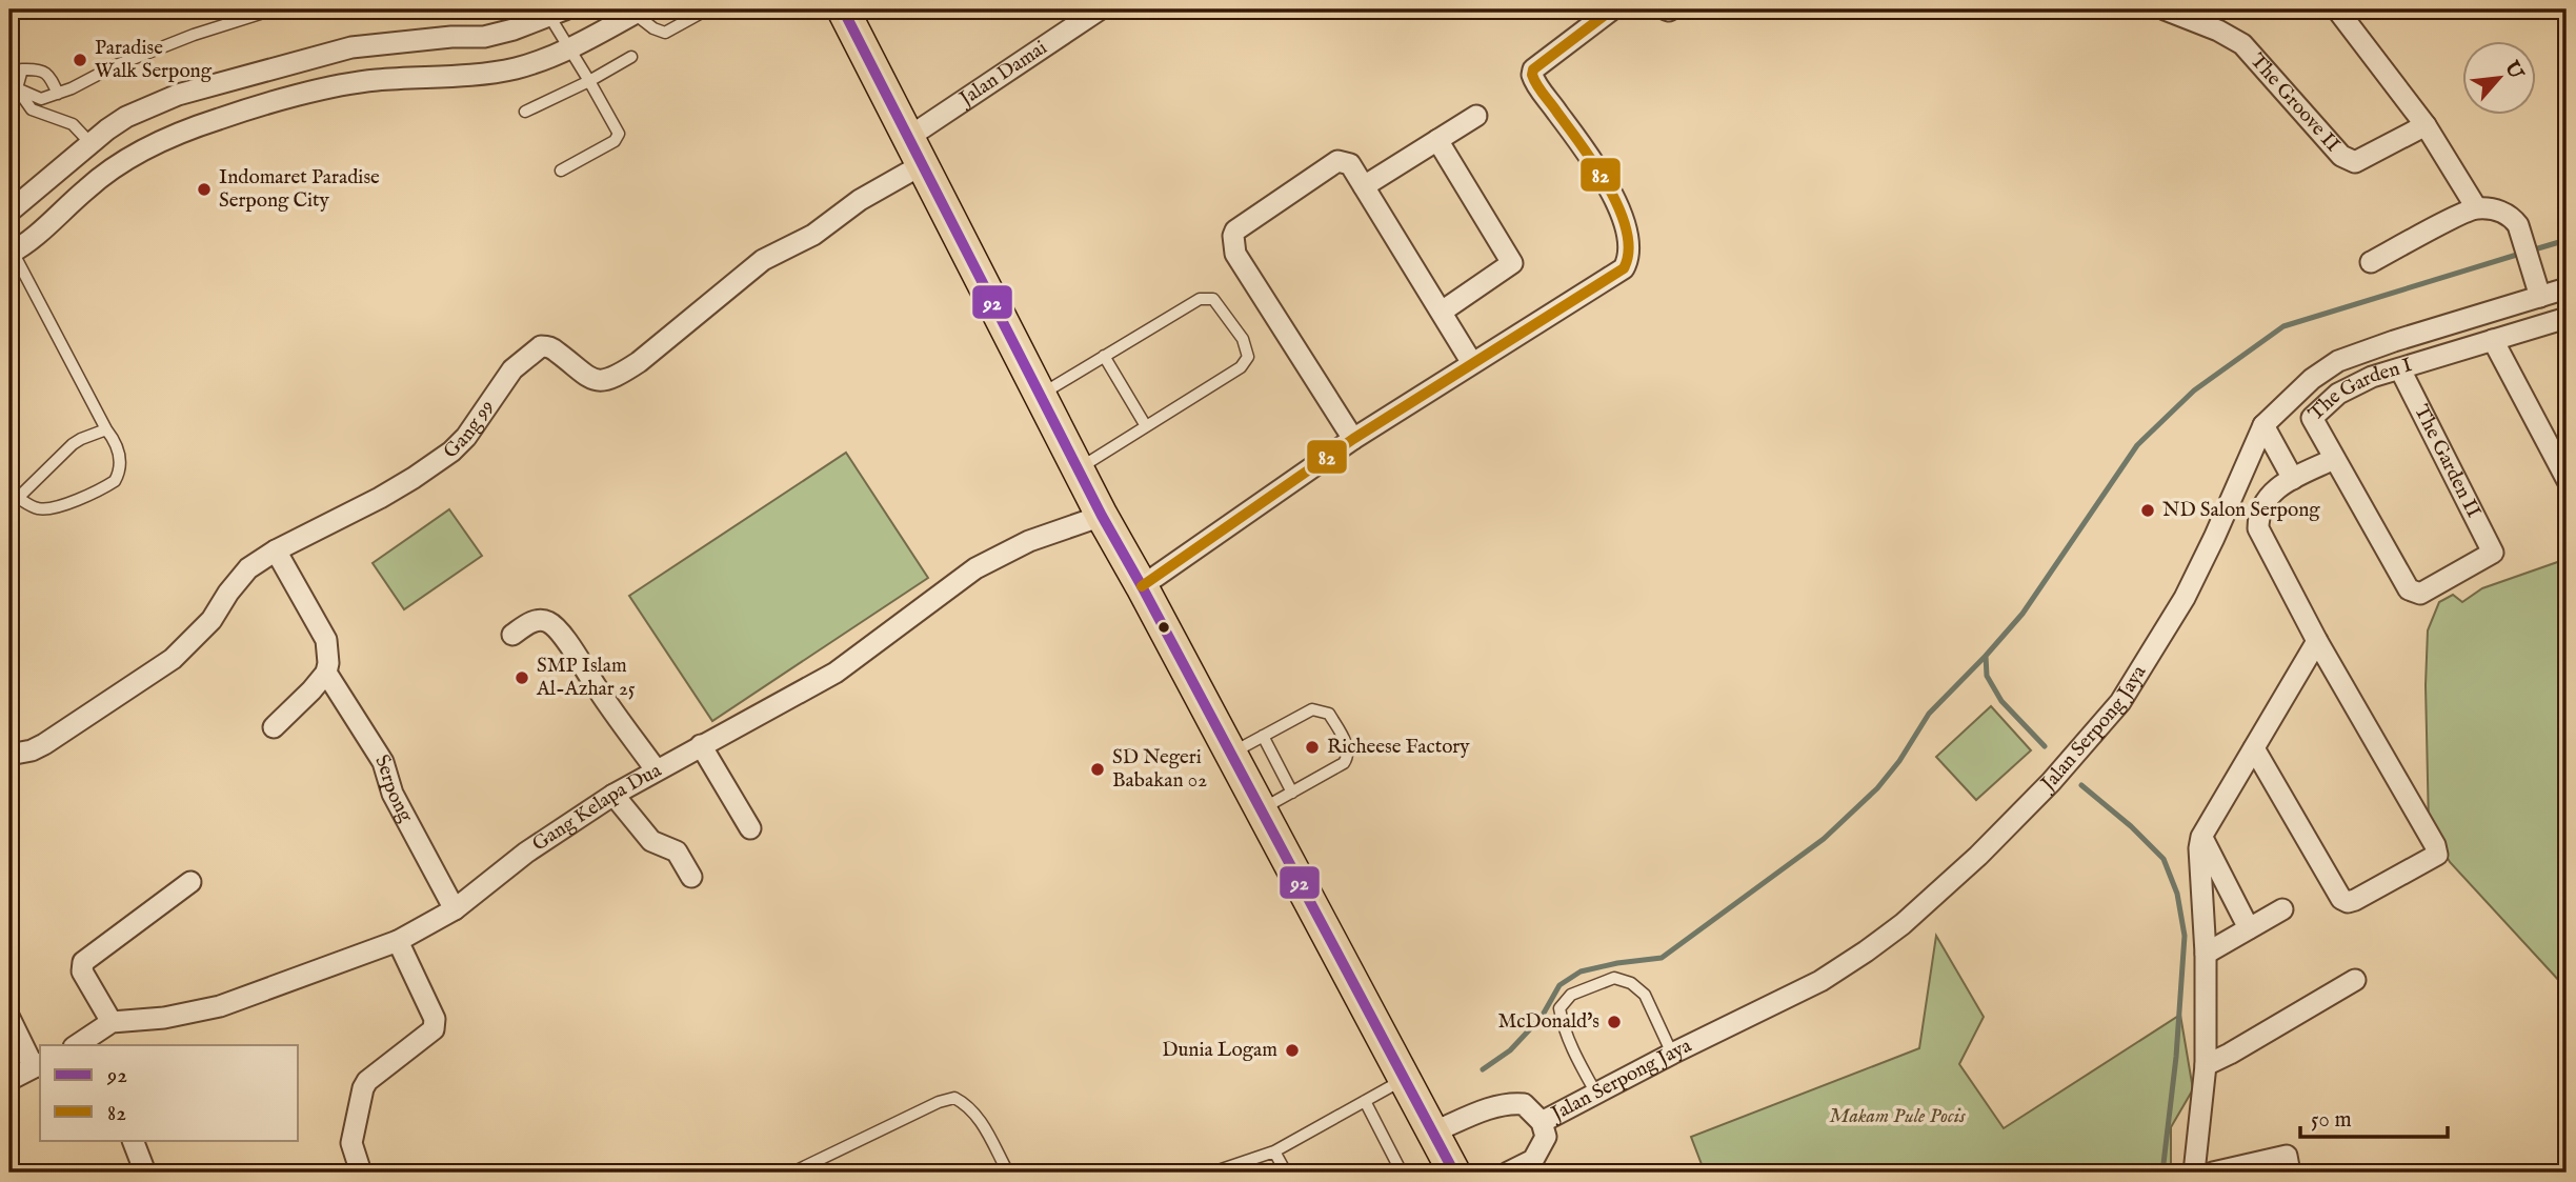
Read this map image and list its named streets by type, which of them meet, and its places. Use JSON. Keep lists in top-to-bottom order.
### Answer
{
  "streets": {
    "street": [
      "Jalan Damai",
      "The Groove II",
      "The Garden I",
      "Gang 99",
      "The Garden II",
      "Jalan Serpong Jaya",
      "Serpong",
      "Gang Kelapa Dua"
    ]
  },
  "crossings": [
    ["The Garden I", "The Garden II"],
    ["Serpong", "Gang Kelapa Dua"]
  ],
  "parks": ["Makam Pule Pocis"],
  "places": [
    "Paradise Walk Serpong",
    "Indomaret Paradise Serpong City",
    "ND Salon Serpong",
    "SMP Islam Al-Azhar 25",
    "Richeese Factory",
    "SD Negeri Babakan 02",
    "McDonald's",
    "Dunia Logam"
  ],
  "lines": ["transit line 92", "transit line 82"],
  "legend": ["92", "82"],
  "scale_bar": "50 m",
  "north": "top right"
}
